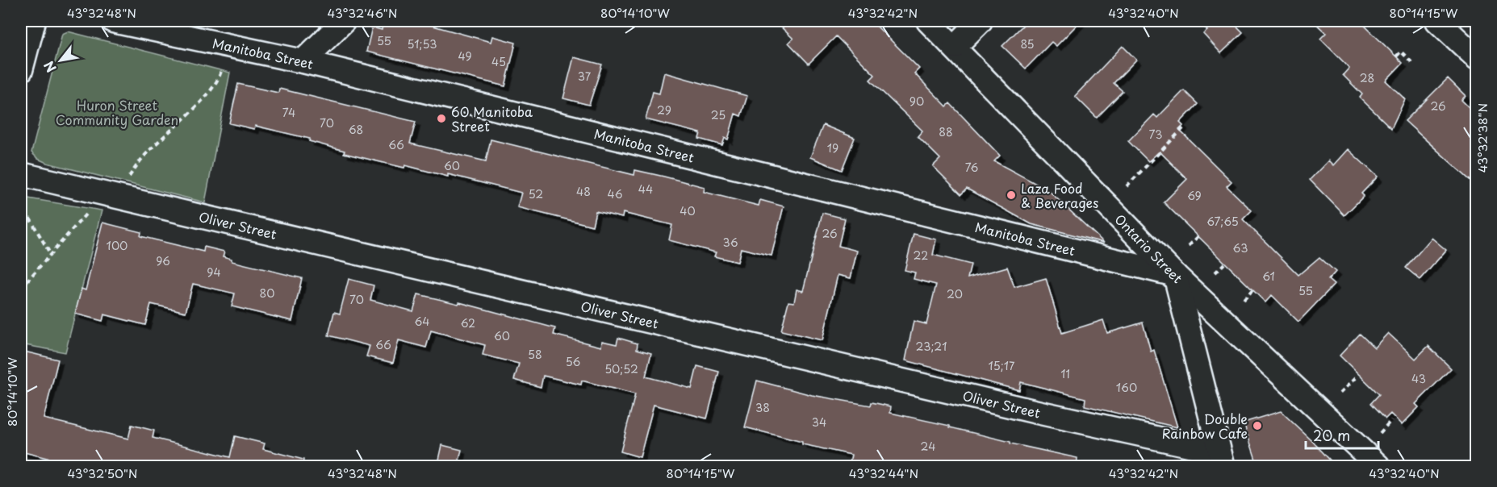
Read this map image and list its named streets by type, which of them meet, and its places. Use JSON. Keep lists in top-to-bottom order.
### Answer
{
  "streets": {
    "street": ["Manitoba Street", "Oliver Street", "Ontario Street"]
  },
  "crossings": [
    ["Manitoba Street", "Ontario Street"]
  ],
  "parks": ["Huron Street Community Garden"],
  "places": ["60 Manitoba Street", "Laza Food & Beverages", "Double Rainbow Cafe"],
  "house_numbers": [
    "55",
    "51;53",
    "85",
    "49",
    "45",
    "37",
    "28",
    "90",
    "26",
    "29",
    "74",
    "25",
    "70",
    "68",
    "88",
    "73",
    "66",
    "19",
    "60",
    "76",
    "44",
    "48",
    "52",
    "46",
    "69",
    "40",
    "67;65",
    "26",
    "36",
    "100",
    "63",
    "22",
    "96",
    "94",
    "61",
    "55",
    "80",
    "20",
    "70",
    "64",
    "62",
    "60",
    "66",
    "23;21",
    "58",
    "56",
    "15;17",
    "50;52",
    "11",
    "43",
    "160",
    "38",
    "34",
    "24"
  ],
  "scale_bar": "20 m",
  "north": "bottom left",
  "coordinates": [
    "43°32'48\"N",
    "43°32'46\"N",
    "80°14'10\"W",
    "43°32'42\"N",
    "43°32'40\"N",
    "80°14'15\"W",
    "43°32'38\"N",
    "43°32'50\"N",
    "43°32'44\"N"
  ]
}
